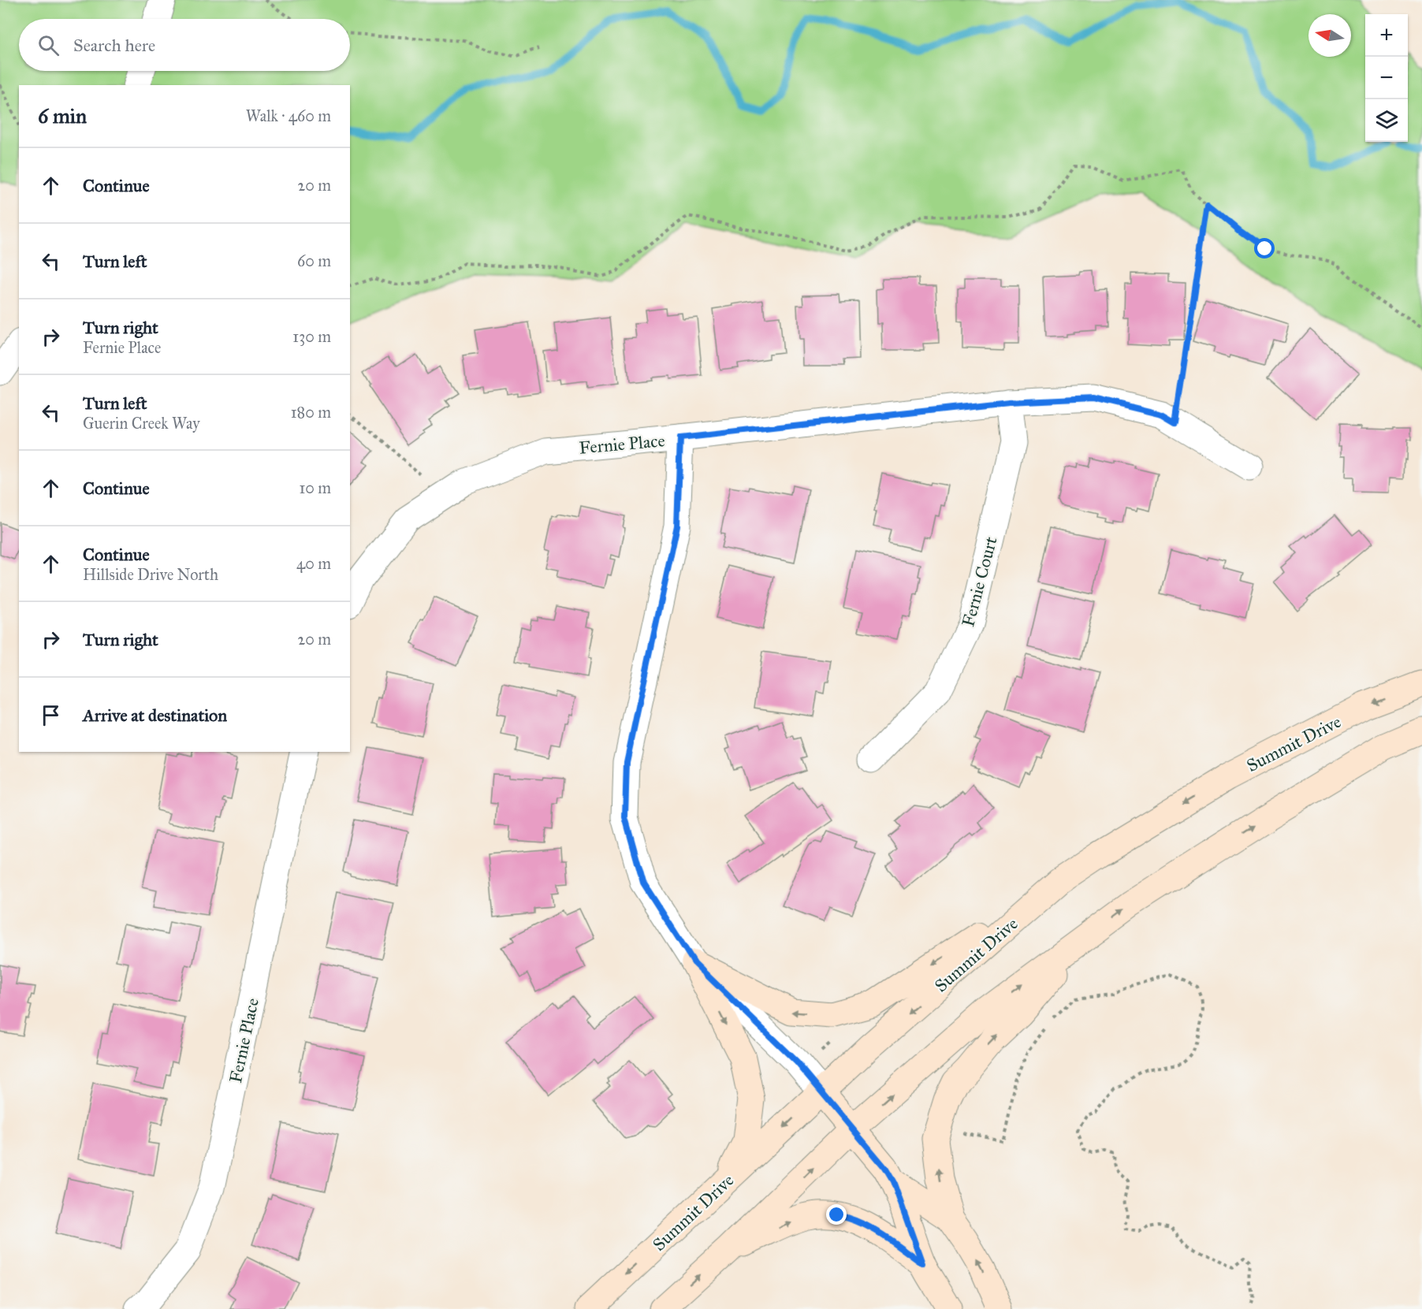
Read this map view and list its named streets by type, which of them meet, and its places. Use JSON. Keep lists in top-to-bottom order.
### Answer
{
  "streets": {
    "main road": ["Summit Drive"],
    "street": ["Fernie Place", "Fernie Court"]
  },
  "crossings": [
    ["Fernie Place", "Fernie Court"]
  ],
  "north": "left",
  "page": {
    "map_buttons": ["+", "−"],
    "search": "Search here",
    "heading": ["6 min", "Walk · 460 m"],
    "list": [
      ["Continue", "20 m"],
      ["Turn left", "60 m"],
      ["Turn right", "Fernie Place", "130 m"],
      ["Turn left", "Guerin Creek Way", "180 m"],
      ["Continue", "10 m"],
      ["Continue", "Hillside Drive North", "40 m"],
      ["Turn right", "20 m"],
      "Arrive at destination"
    ]
  }
}
